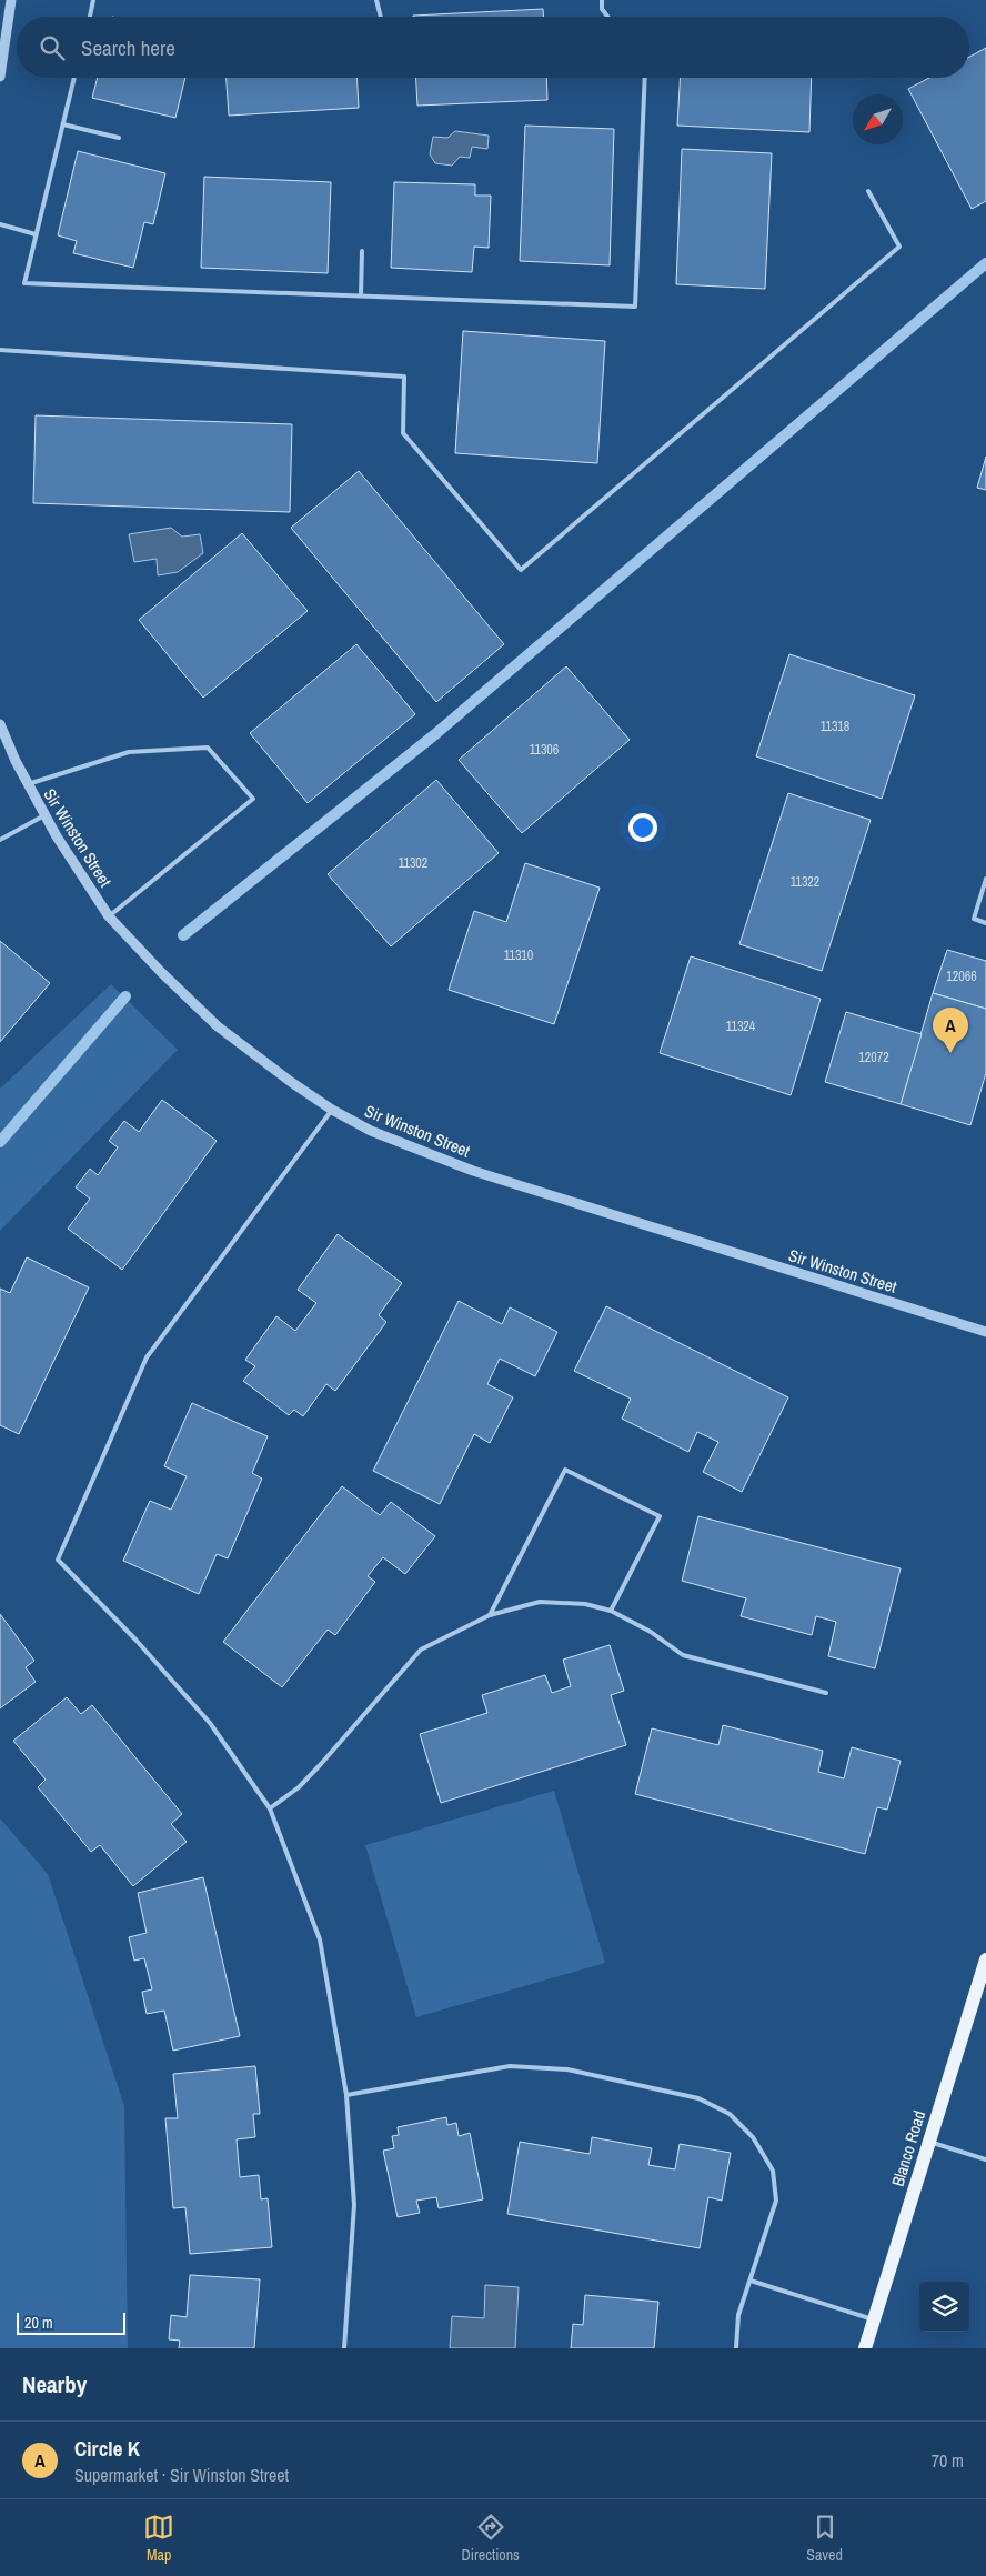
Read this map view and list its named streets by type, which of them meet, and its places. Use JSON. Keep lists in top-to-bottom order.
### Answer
{
  "streets": {
    "main road": ["Blanco Road"],
    "street": ["Sir Winston Street"]
  },
  "house_numbers": [
    "11318",
    "11306",
    "11302",
    "11322",
    "11310",
    "12066",
    "11324",
    "12072"
  ],
  "scale_bar": "20 m",
  "north": "bottom left",
  "page": {
    "search": "Search here",
    "pins": "A",
    "scale": "20 m",
    "heading": "Nearby",
    "list": [
      {
        "mark": "A",
        "name": "Circle K",
        "note": "Supermarket · Sir Winston Street",
        "value": "70 m"
      }
    ],
    "nav": ["Map", "Directions", "Saved"]
  }
}
